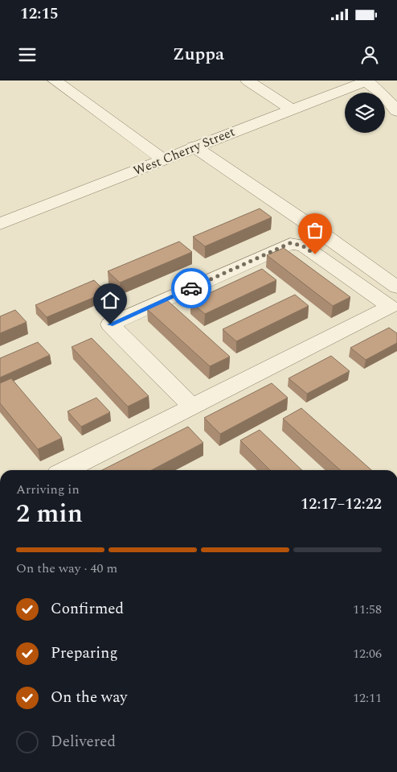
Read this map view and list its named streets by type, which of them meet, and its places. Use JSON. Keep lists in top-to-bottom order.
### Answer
{
  "streets": {
    "street": ["West Cherry Street"]
  },
  "page": {
    "status": "12:15",
    "header": "Zuppa",
    "heading": ["2 min", "Arriving in", "12:17–12:22"],
    "bar": "On the way · 40 m",
    "list": [
      ["Confirmed", "11:58"],
      ["Preparing", "12:06"],
      ["On the way", "12:11"],
      "Delivered"
    ]
  }
}
